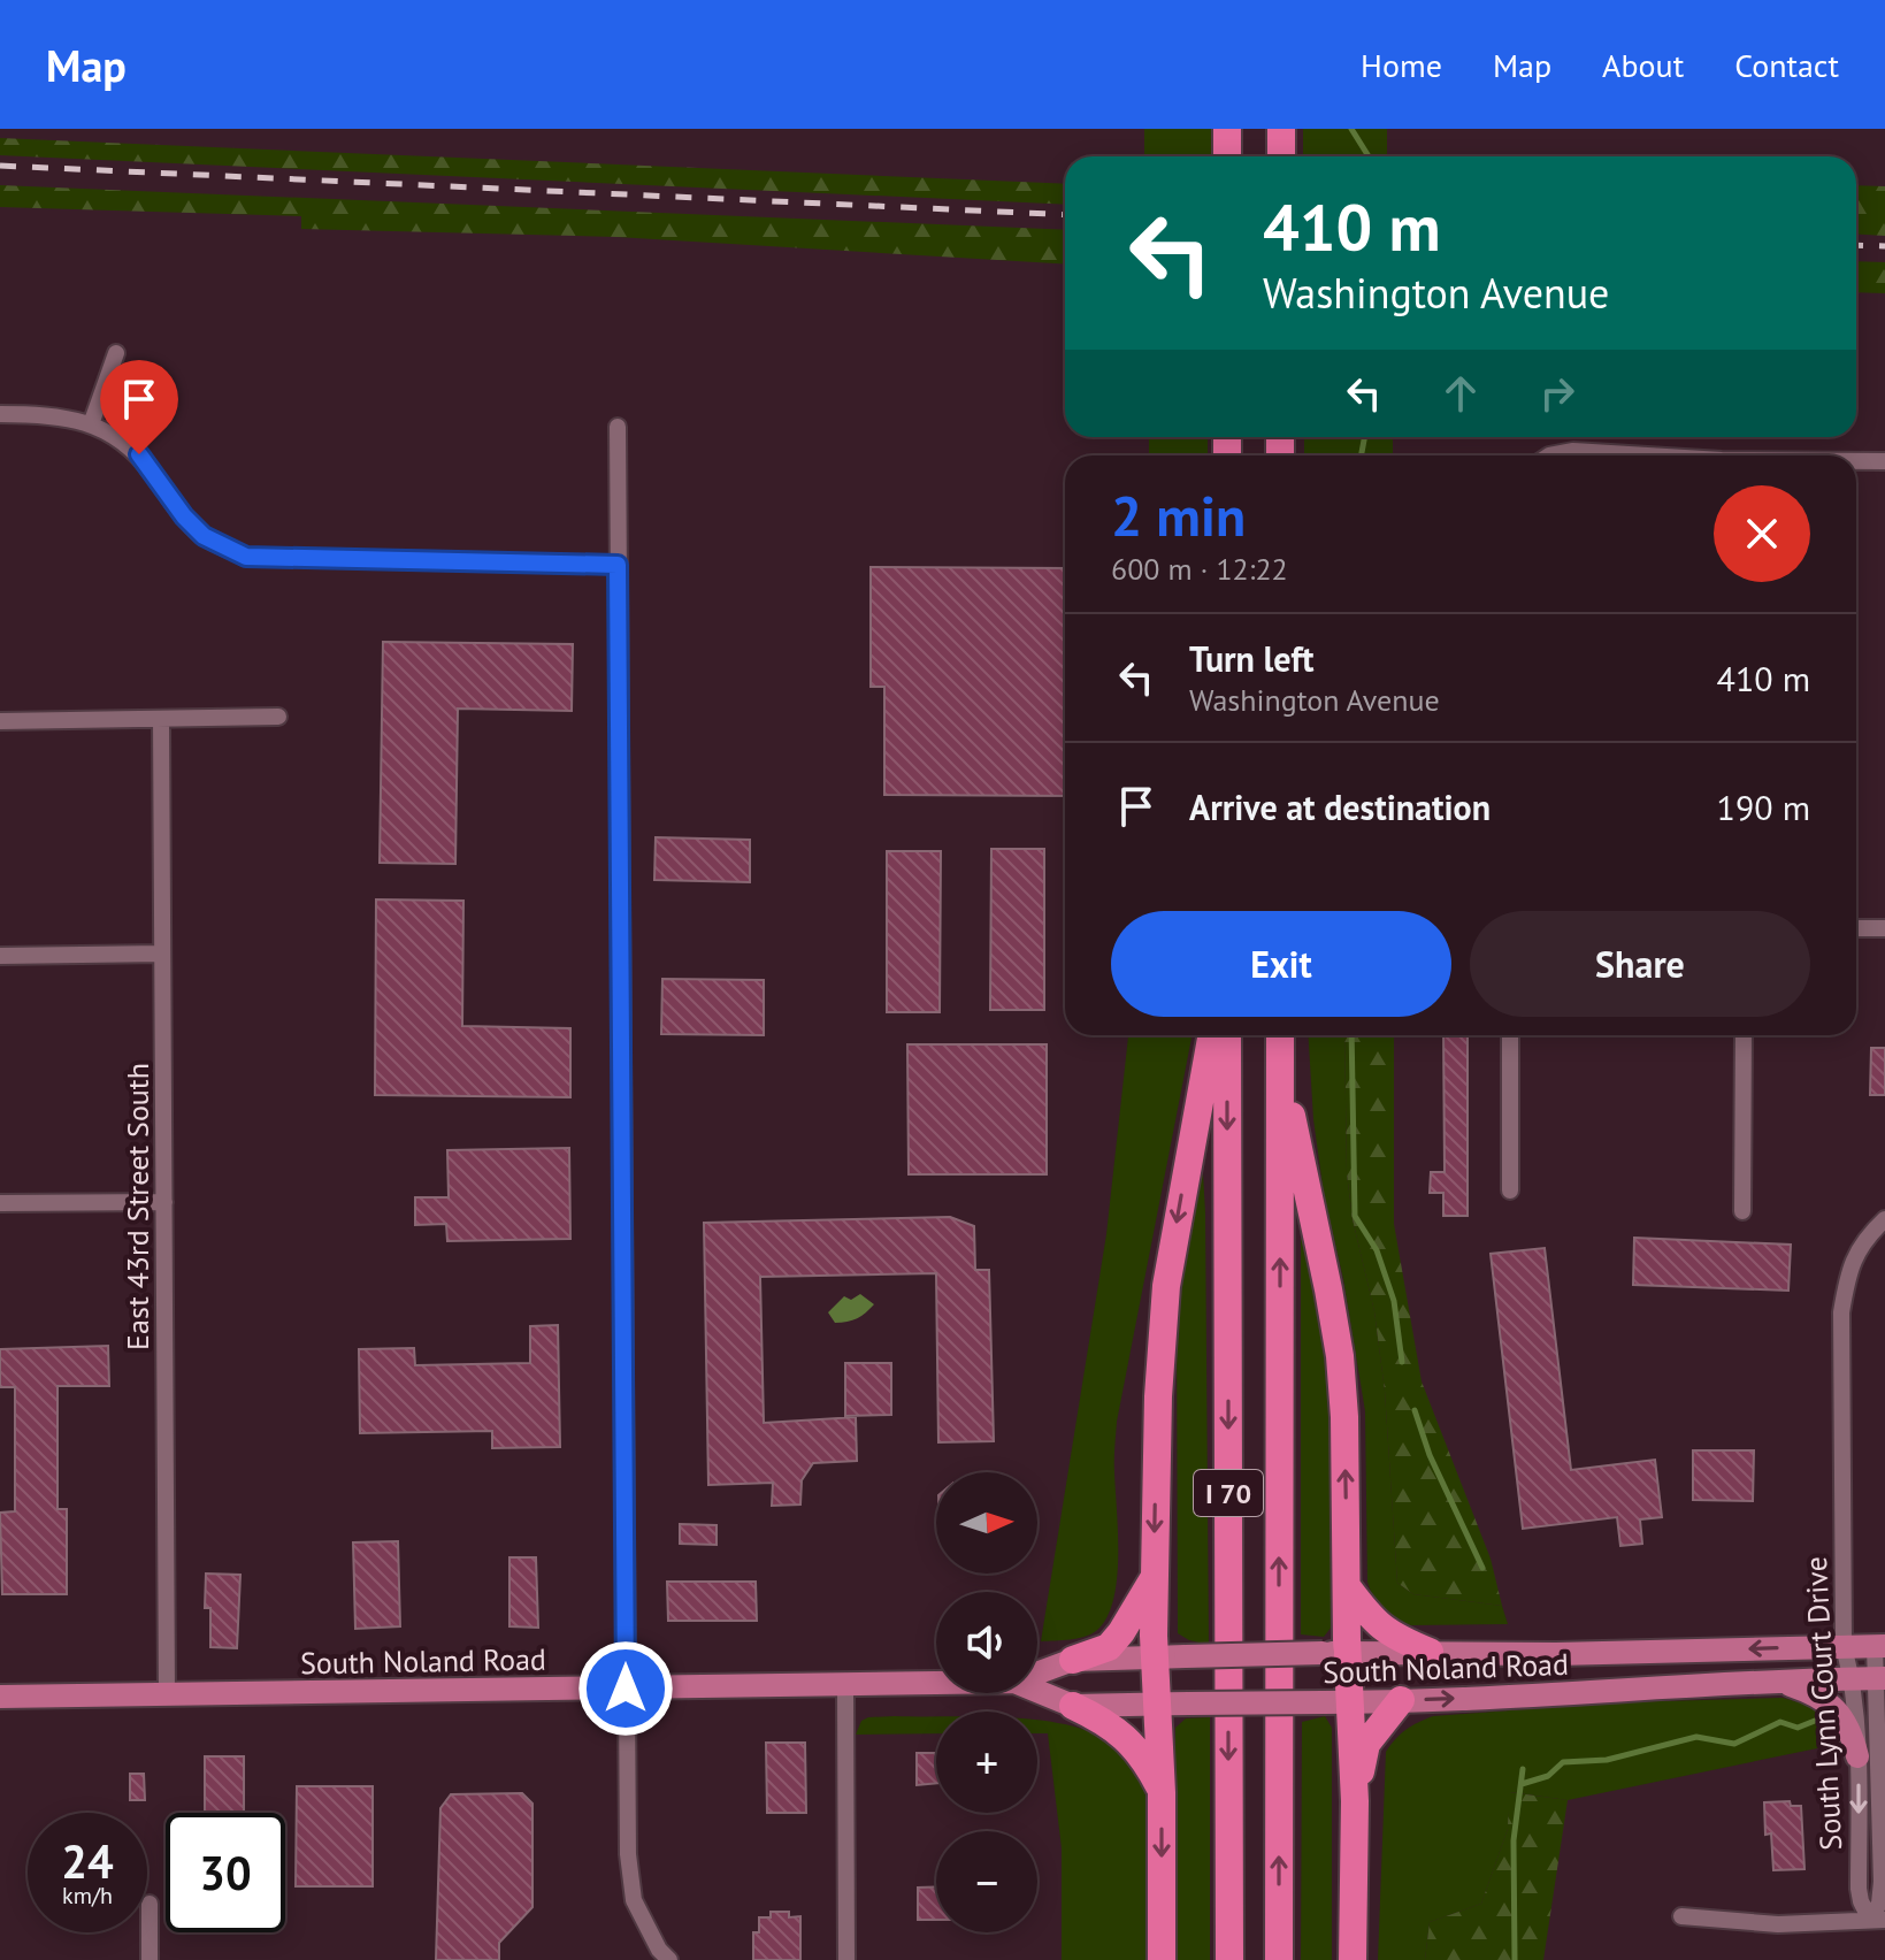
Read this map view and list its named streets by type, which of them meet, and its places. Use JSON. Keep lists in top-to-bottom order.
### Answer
{
  "streets": {
    "highway": ["I 70"],
    "main road": ["South Noland Road"],
    "street": ["East 43rd Street South", "South Lynn Court Drive"]
  },
  "crossings": [
    ["East 43rd Street South", "South Noland Road"],
    ["South Noland Road", "South Lynn Court Drive"]
  ],
  "north": "right",
  "page": {
    "header": "Map",
    "nav": [
      "Home",
      "Map",
      "About",
      "Contact"
    ],
    "turn": ["410 m", "Washington Avenue"],
    "heading": ["2 min", "600 m · 12:22"],
    "list": [
      {
        "name": "Turn left",
        "note": "Washington Avenue",
        "value": "410 m"
      },
      {
        "name": "Arrive at destination",
        "value": "190 m"
      }
    ],
    "buttons": ["Exit", "Share"],
    "map_buttons": ["+", "−"],
    "speed": "24 km/h",
    "limit": "30"
  }
}
